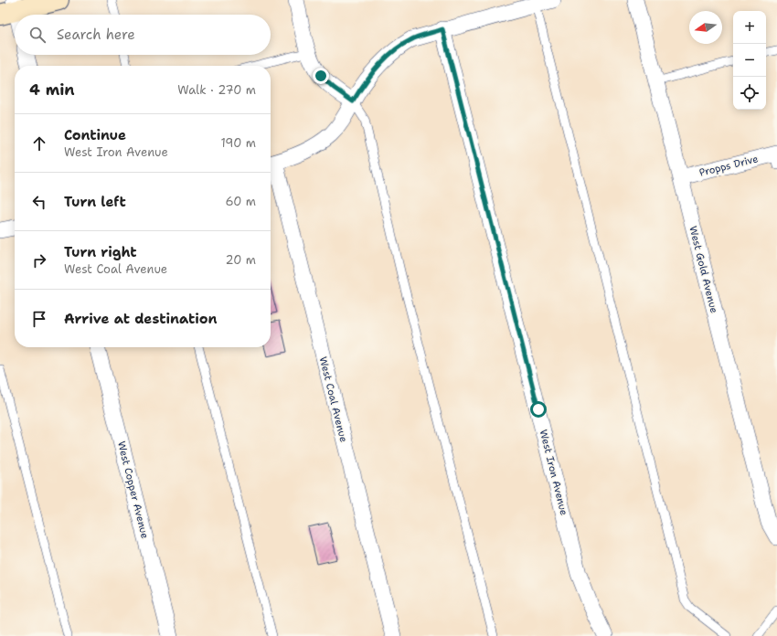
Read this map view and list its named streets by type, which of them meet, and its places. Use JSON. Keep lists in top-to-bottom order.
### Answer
{
  "streets": {
    "street": [
      "Propps Drive",
      "West Gold Avenue",
      "West Coal Avenue",
      "West Iron Avenue",
      "West Copper Avenue"
    ]
  },
  "crossings": [
    ["Propps Drive", "West Gold Avenue"]
  ],
  "north": "left",
  "page": {
    "map_buttons": ["+", "−"],
    "search": "Search here",
    "heading": ["4 min", "Walk · 270 m"],
    "list": [
      ["Continue", "West Iron Avenue", "190 m"],
      ["Turn left", "60 m"],
      ["Turn right", "West Coal Avenue", "20 m"],
      "Arrive at destination"
    ]
  }
}
